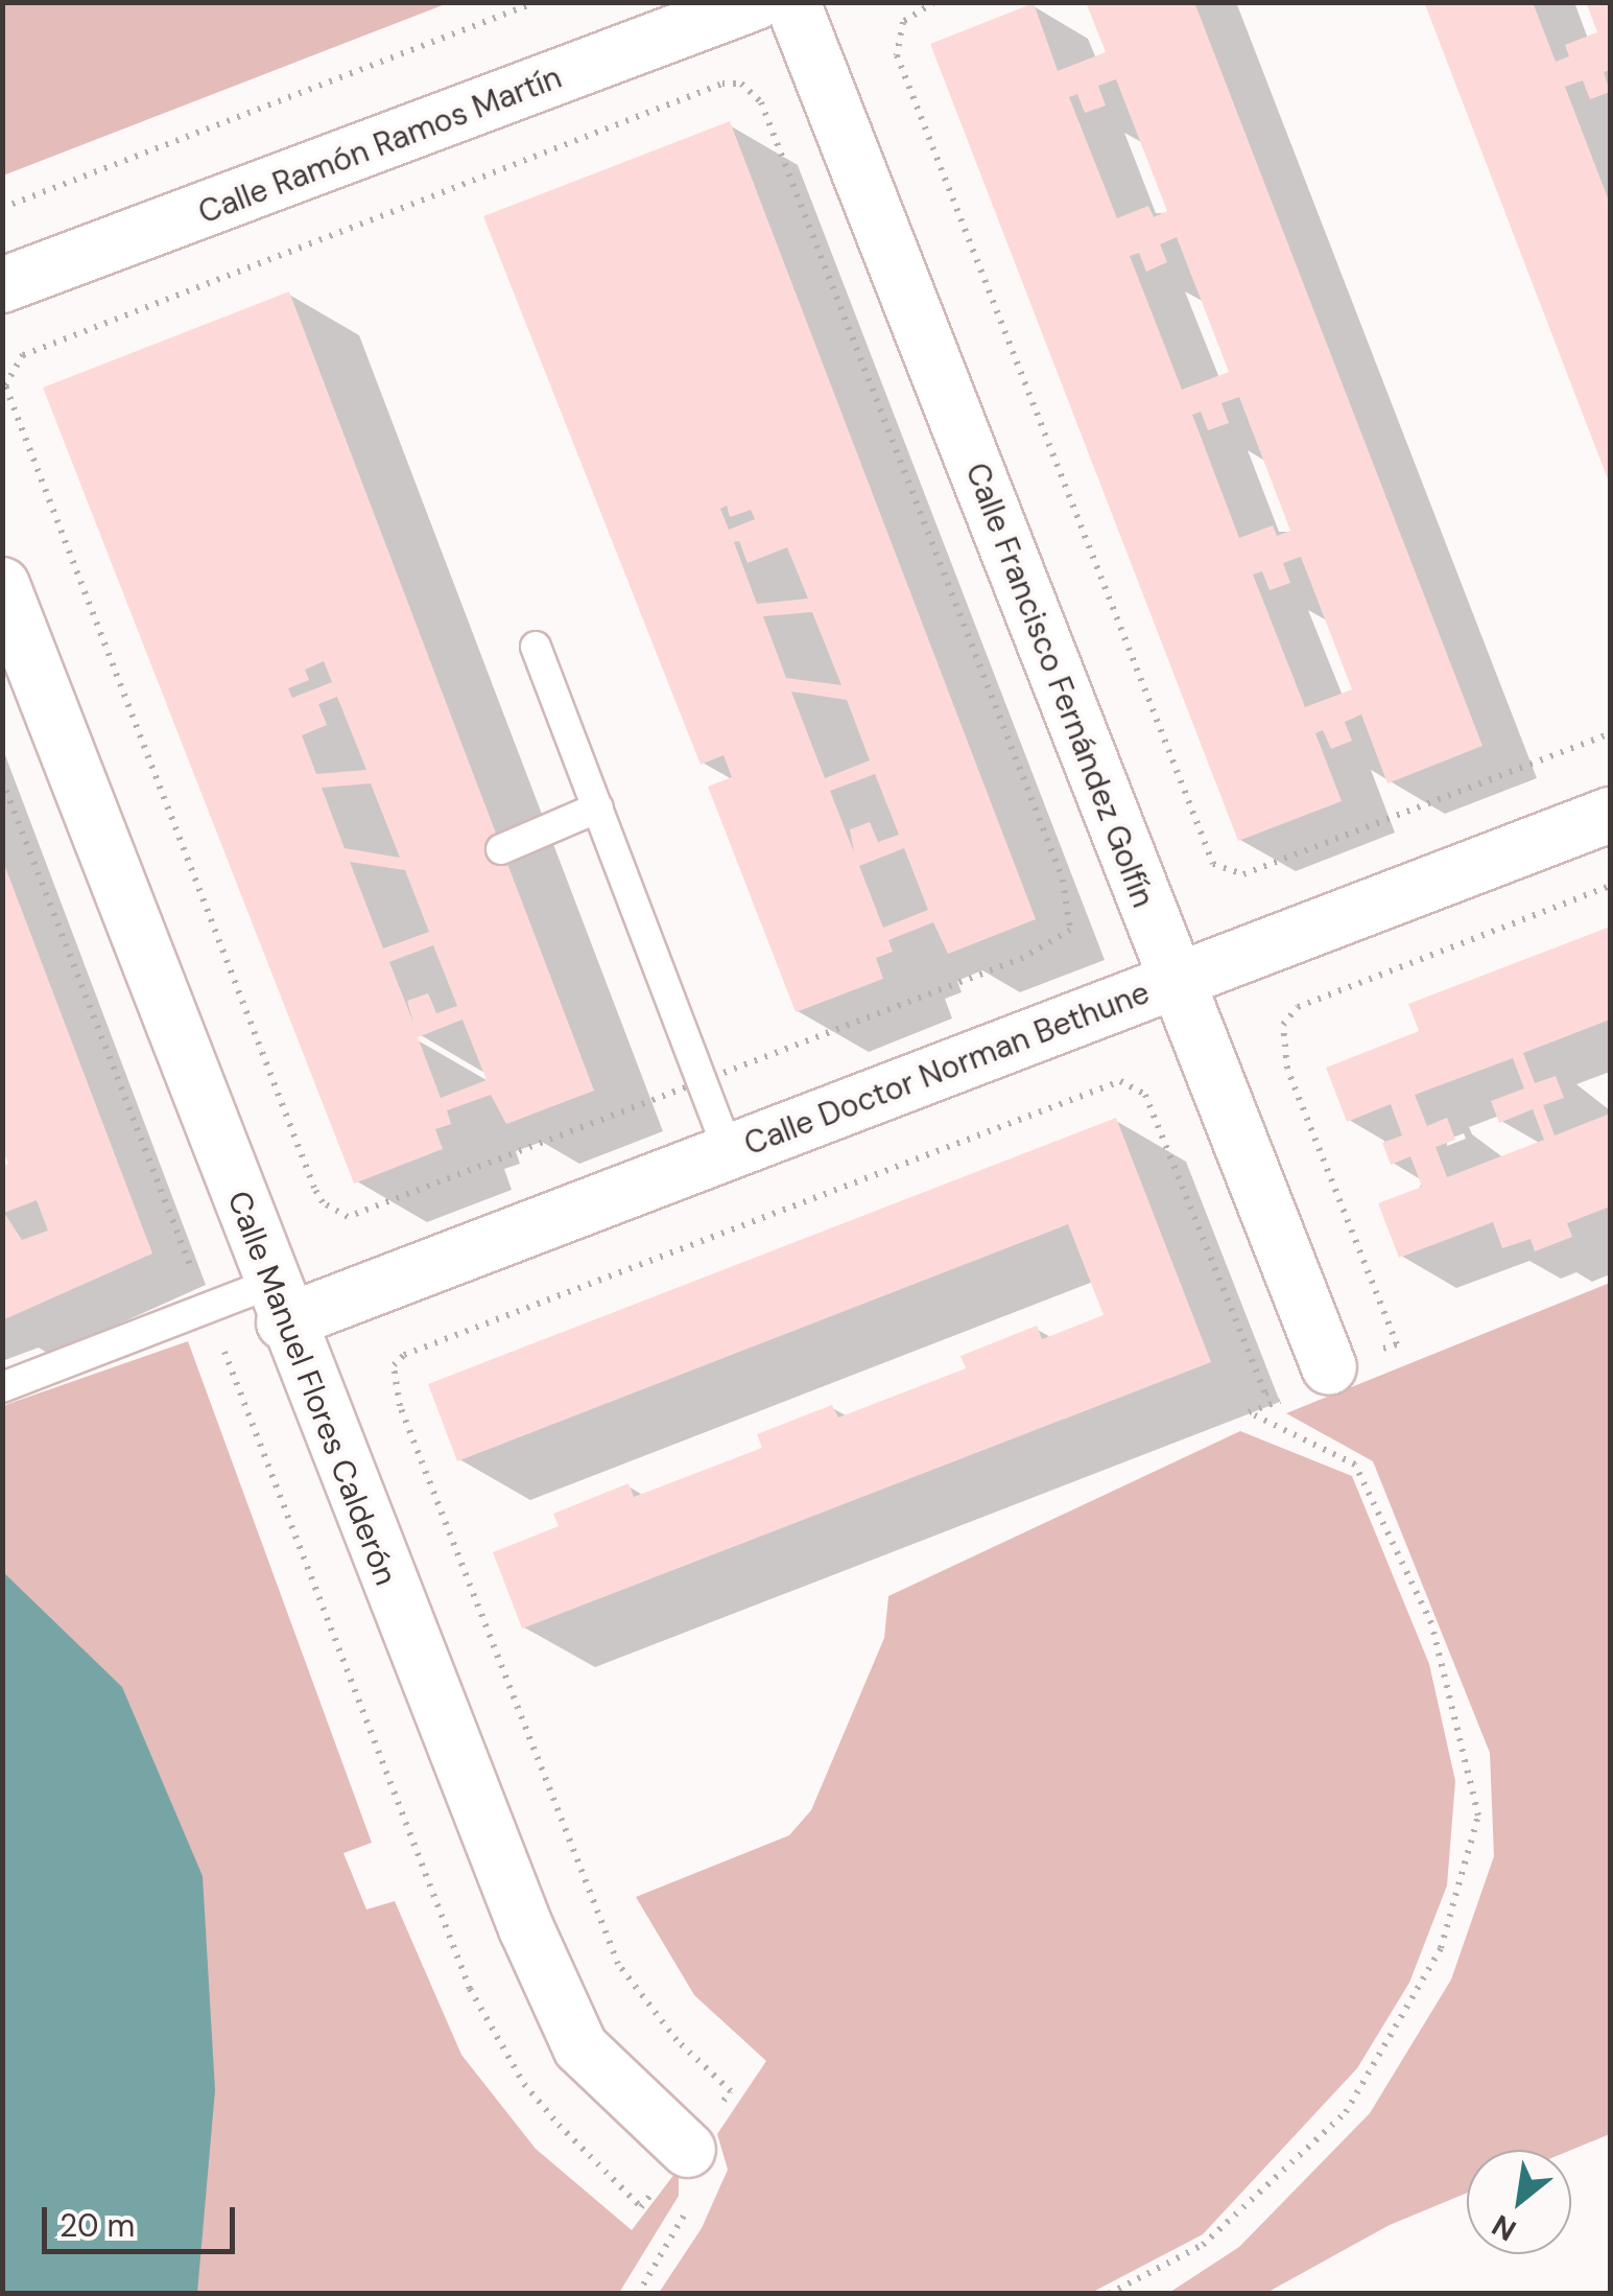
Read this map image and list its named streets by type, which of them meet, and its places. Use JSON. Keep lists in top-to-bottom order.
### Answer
{
  "streets": {
    "street": [
      "Calle Ramón Ramos Martín",
      "Calle Francisco Fernández Golfín",
      "Calle Doctor Norman Bethune",
      "Calle Manuel Flores Calderón"
    ]
  },
  "crossings": [
    ["Calle Francisco Fernández Golfín", "Calle Doctor Norman Bethune"],
    ["Calle Doctor Norman Bethune", "Calle Manuel Flores Calderón"]
  ],
  "scale_bar": "20 m",
  "north": "bottom left"
}
